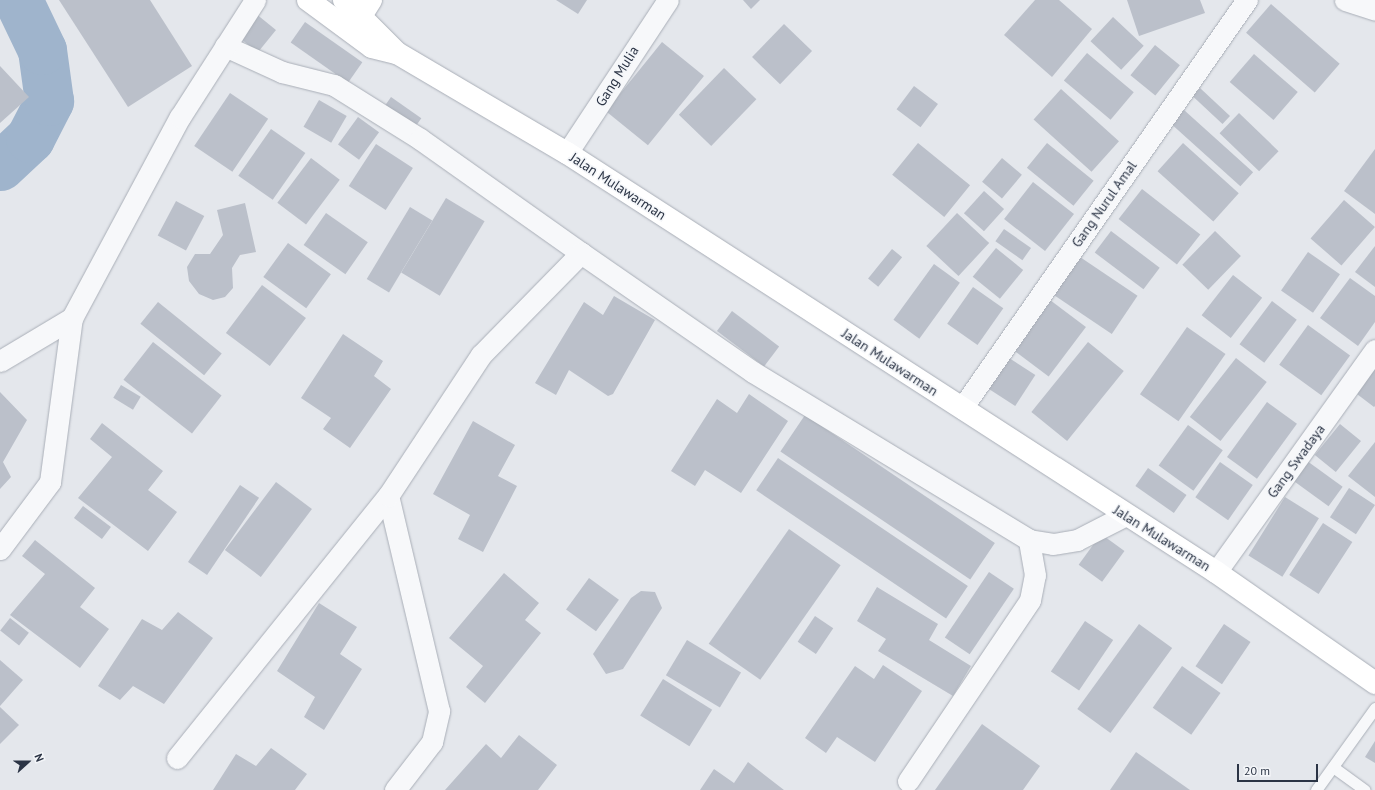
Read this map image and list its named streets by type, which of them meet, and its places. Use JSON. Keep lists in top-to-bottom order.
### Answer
{
  "streets": {
    "highway": ["Jalan Mulawarman"],
    "street": ["Gang Mulia", "Gang Nurul Amal", "Gang Swadaya"]
  },
  "crossings": [
    ["Gang Mulia", "Jalan Mulawarman"],
    ["Jalan Mulawarman", "Gang Nurul Amal"],
    ["Jalan Mulawarman", "Gang Swadaya"]
  ],
  "scale_bar": "20 m",
  "north": "right"
}
